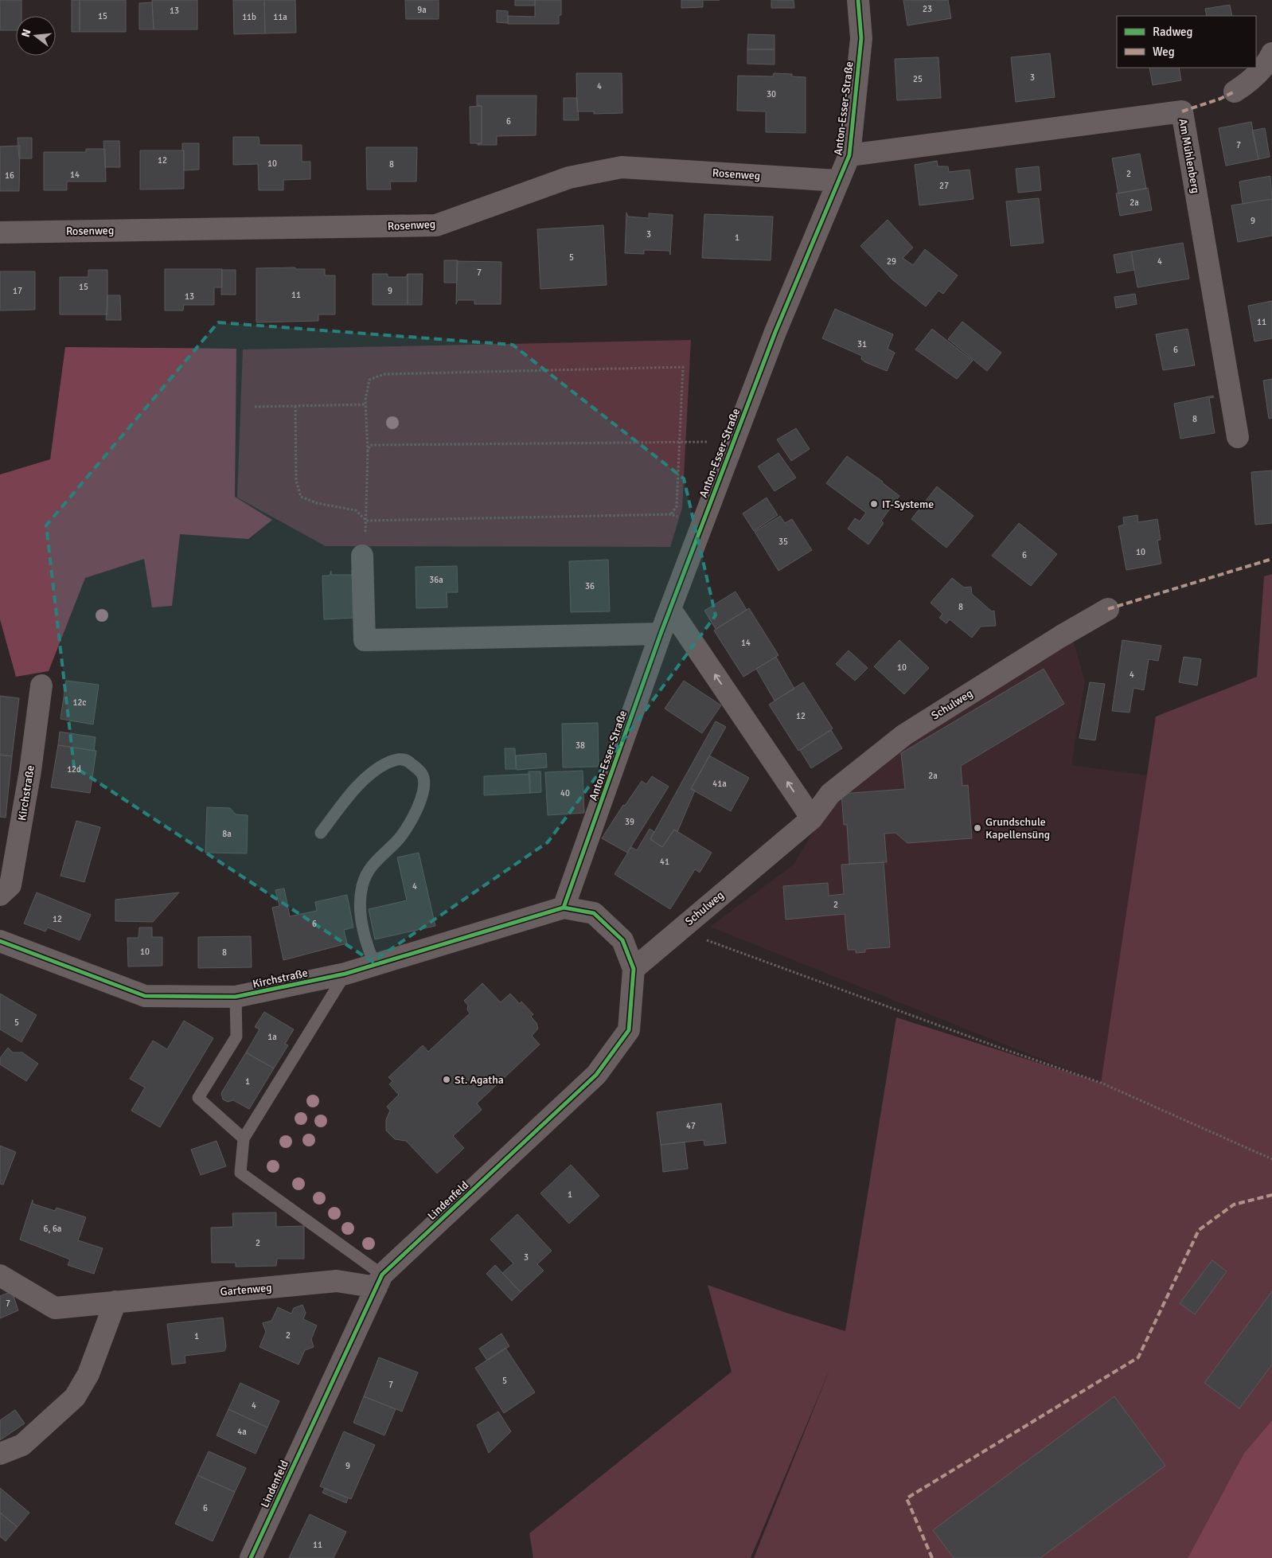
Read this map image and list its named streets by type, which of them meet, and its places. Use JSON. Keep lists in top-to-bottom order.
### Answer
{
  "streets": {
    "street": [
      "Anton-Esser-Straße",
      "Am Mühlenberg",
      "Rosenweg",
      "Schulweg",
      "Kirchstraße",
      "Lindenfeld",
      "Gartenweg"
    ]
  },
  "crossings": [
    ["Anton-Esser-Straße", "Am Mühlenberg"],
    ["Anton-Esser-Straße", "Rosenweg"],
    ["Anton-Esser-Straße", "Kirchstraße"],
    ["Anton-Esser-Straße", "Lindenfeld"],
    ["Schulweg", "Lindenfeld"],
    ["Kirchstraße", "Lindenfeld"],
    ["Lindenfeld", "Gartenweg"]
  ],
  "places": ["IT-Systeme", "Grundschule Kapellensüng", "St. Agatha"],
  "house_numbers": [
    "23",
    "9a",
    "13",
    "15",
    "11b",
    "11a",
    "3",
    "25",
    "4",
    "30",
    "6",
    "7",
    "12",
    "10",
    "8",
    "2",
    "14",
    "16",
    "27",
    "2a",
    "9",
    "3",
    "1",
    "5",
    "29",
    "4",
    "7",
    "15",
    "17",
    "9",
    "11",
    "13",
    "11",
    "31",
    "6",
    "8",
    "35",
    "10",
    "6",
    "36a",
    "36",
    "8",
    "14",
    "10",
    "4",
    "12c",
    "12",
    "38",
    "12d",
    "2a",
    "41a",
    "40",
    "39",
    "8a",
    "41",
    "4",
    "2",
    "12",
    "6",
    "10",
    "8",
    "5",
    "1a",
    "1",
    "47",
    "1",
    "6, 6a",
    "2",
    "3",
    "7",
    "2",
    "1",
    "5",
    "7",
    "4",
    "4a",
    "9",
    "6",
    "11"
  ],
  "legend": ["Radweg", "Weg"],
  "north": "left"
}
